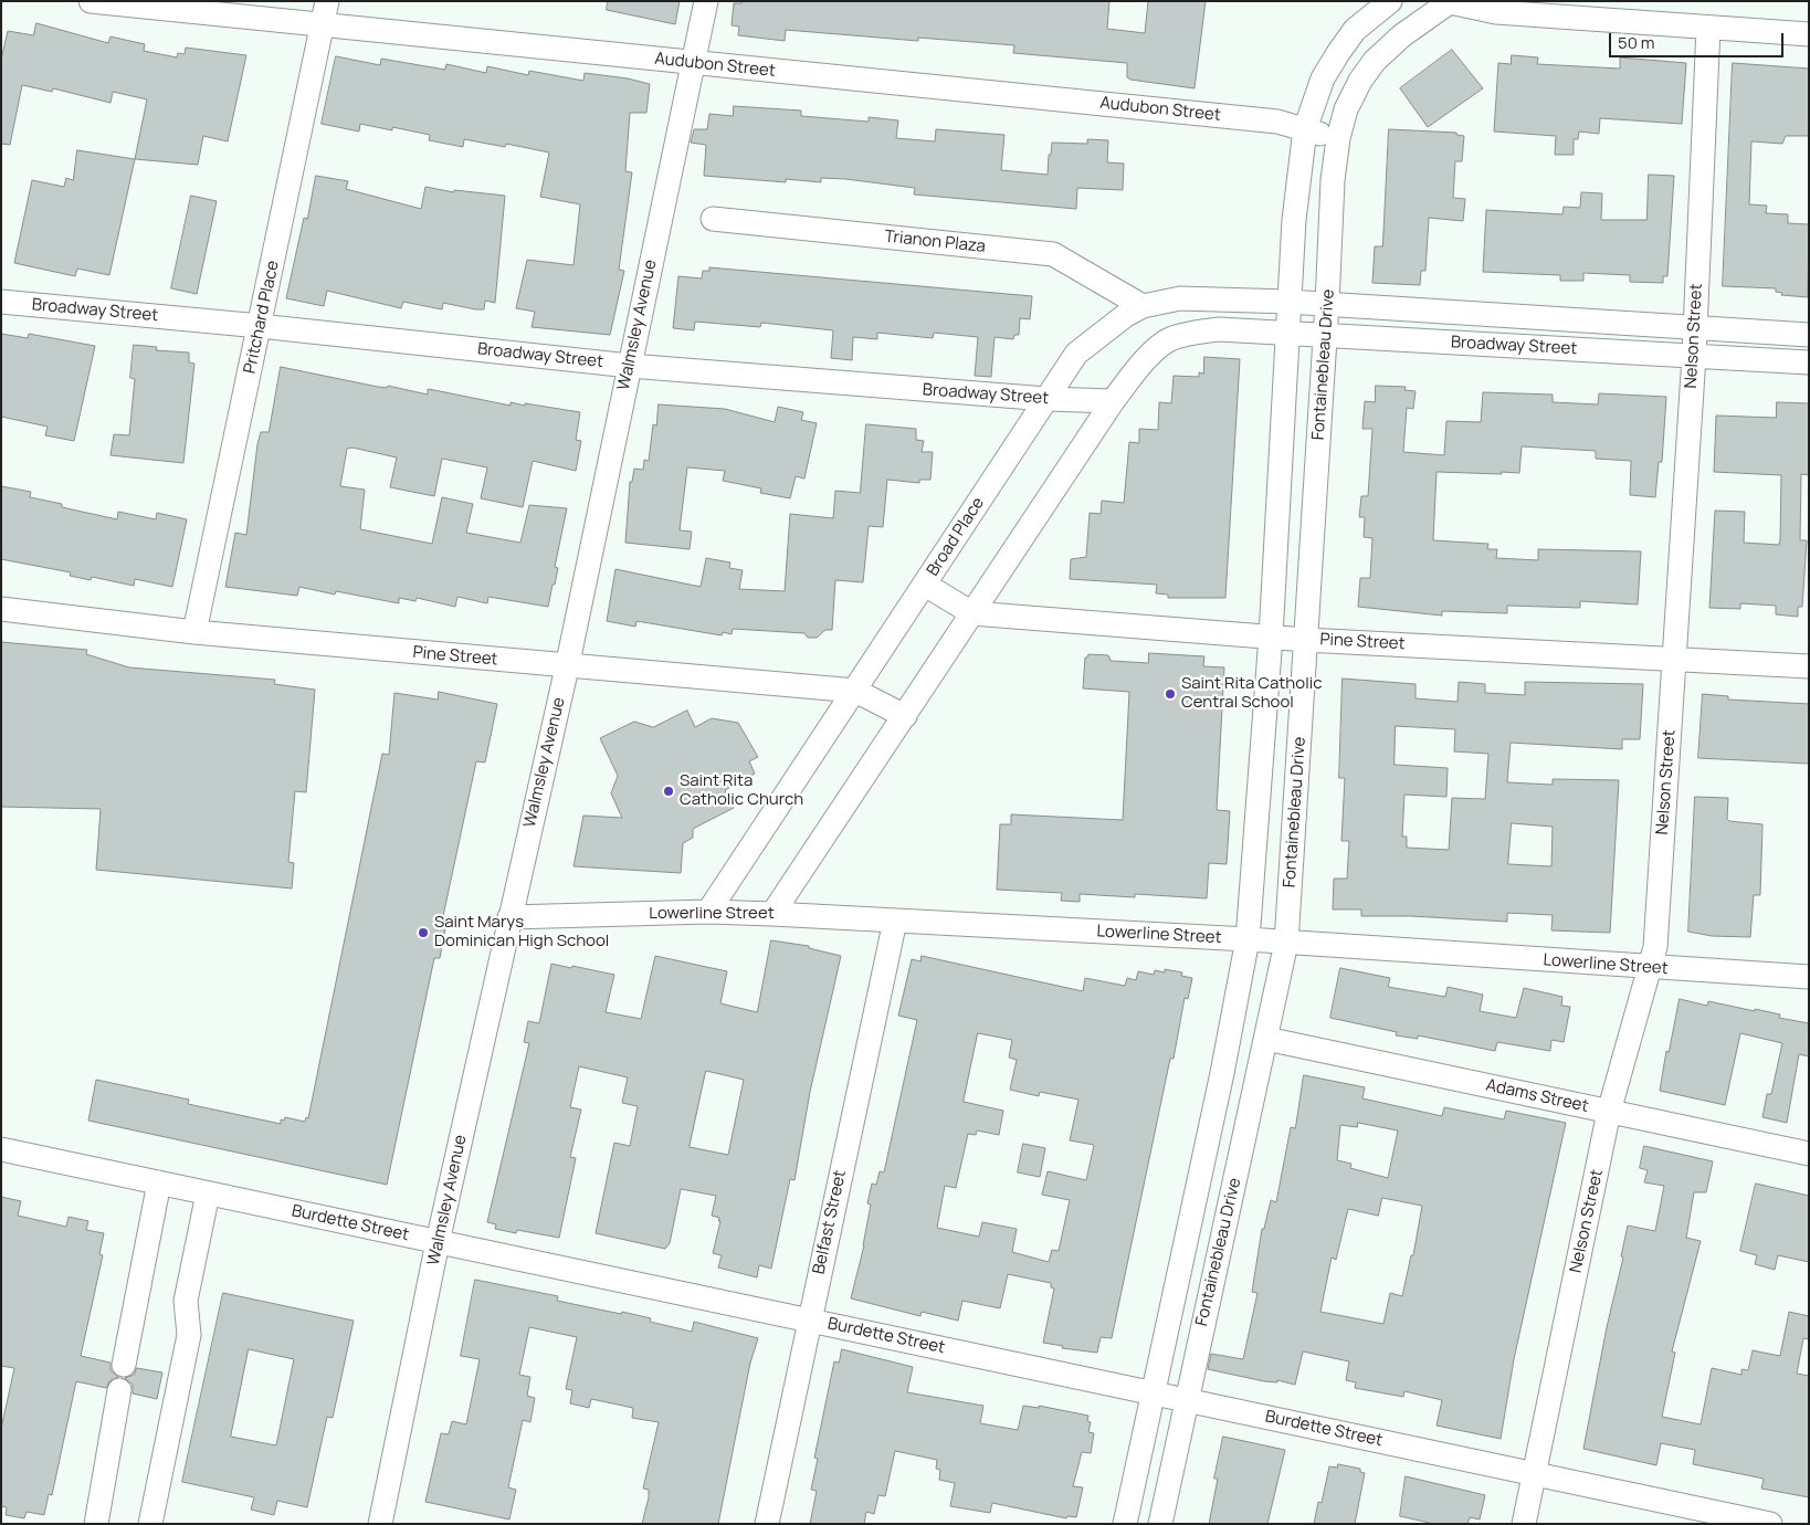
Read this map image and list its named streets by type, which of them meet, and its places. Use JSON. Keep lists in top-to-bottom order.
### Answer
{
  "streets": {
    "street": [
      "Audubon Street",
      "Trianon Plaza",
      "Broadway Street",
      "Pritchard Place",
      "Walmsley Avenue",
      "Nelson Street",
      "Fontainebleau Drive",
      "Broad Place",
      "Pine Street",
      "Lowerline Street",
      "Adams Street",
      "Belfast Street",
      "Burdette Street"
    ]
  },
  "crossings": [
    ["Audubon Street", "Pritchard Place"],
    ["Audubon Street", "Walmsley Avenue"],
    ["Audubon Street", "Fontainebleau Drive"],
    ["Trianon Plaza", "Broad Place"],
    ["Broadway Street", "Pritchard Place"],
    ["Broadway Street", "Walmsley Avenue"],
    ["Broadway Street", "Nelson Street"],
    ["Broadway Street", "Fontainebleau Drive"],
    ["Broadway Street", "Broad Place"],
    ["Pritchard Place", "Pine Street"],
    ["Walmsley Avenue", "Pine Street"],
    ["Walmsley Avenue", "Lowerline Street"],
    ["Walmsley Avenue", "Burdette Street"],
    ["Nelson Street", "Pine Street"],
    ["Nelson Street", "Lowerline Street"],
    ["Nelson Street", "Adams Street"],
    ["Nelson Street", "Burdette Street"],
    ["Fontainebleau Drive", "Broad Place"],
    ["Fontainebleau Drive", "Pine Street"],
    ["Fontainebleau Drive", "Lowerline Street"],
    ["Fontainebleau Drive", "Adams Street"],
    ["Fontainebleau Drive", "Burdette Street"],
    ["Broad Place", "Pine Street"],
    ["Broad Place", "Lowerline Street"],
    ["Lowerline Street", "Belfast Street"],
    ["Belfast Street", "Burdette Street"]
  ],
  "places": ["Saint Rita Catholic Central School", "Saint Rita Catholic Church", "Saint Marys Dominican High School"],
  "scale_bar": "50 m"
}
